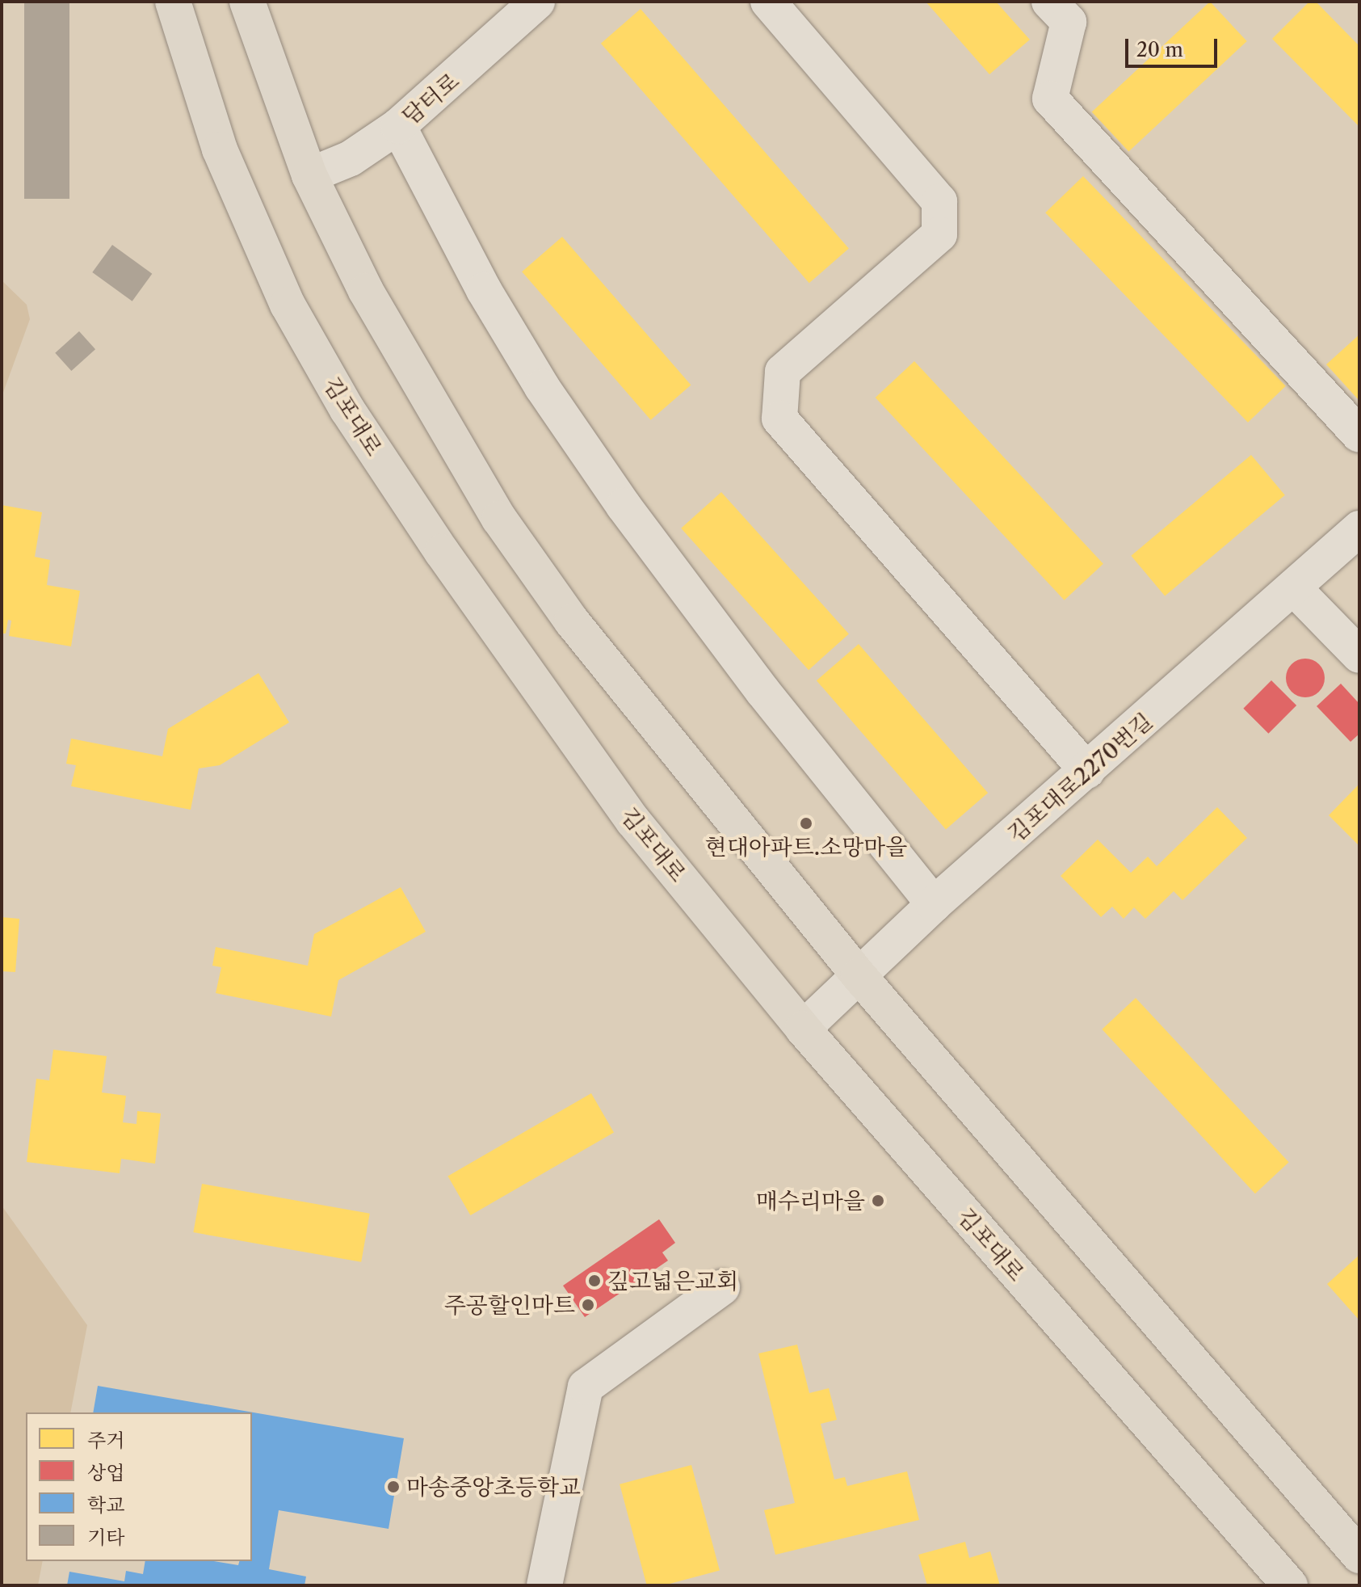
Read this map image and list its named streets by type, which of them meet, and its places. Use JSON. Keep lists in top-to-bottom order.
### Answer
{
  "streets": {
    "main road": ["김포대로"],
    "street": ["담터로", "김포대로2270번길"]
  },
  "crossings": [
    ["김포대로", "김포대로2270번길"]
  ],
  "places": [
    "현대아파트.소망마을",
    "매수리마을",
    "깊고넓은교회",
    "주공할인마트",
    "마송중앙초등학교"
  ],
  "legend": [
    "주거",
    "상업",
    "학교",
    "기타"
  ],
  "scale_bar": "20 m"
}
